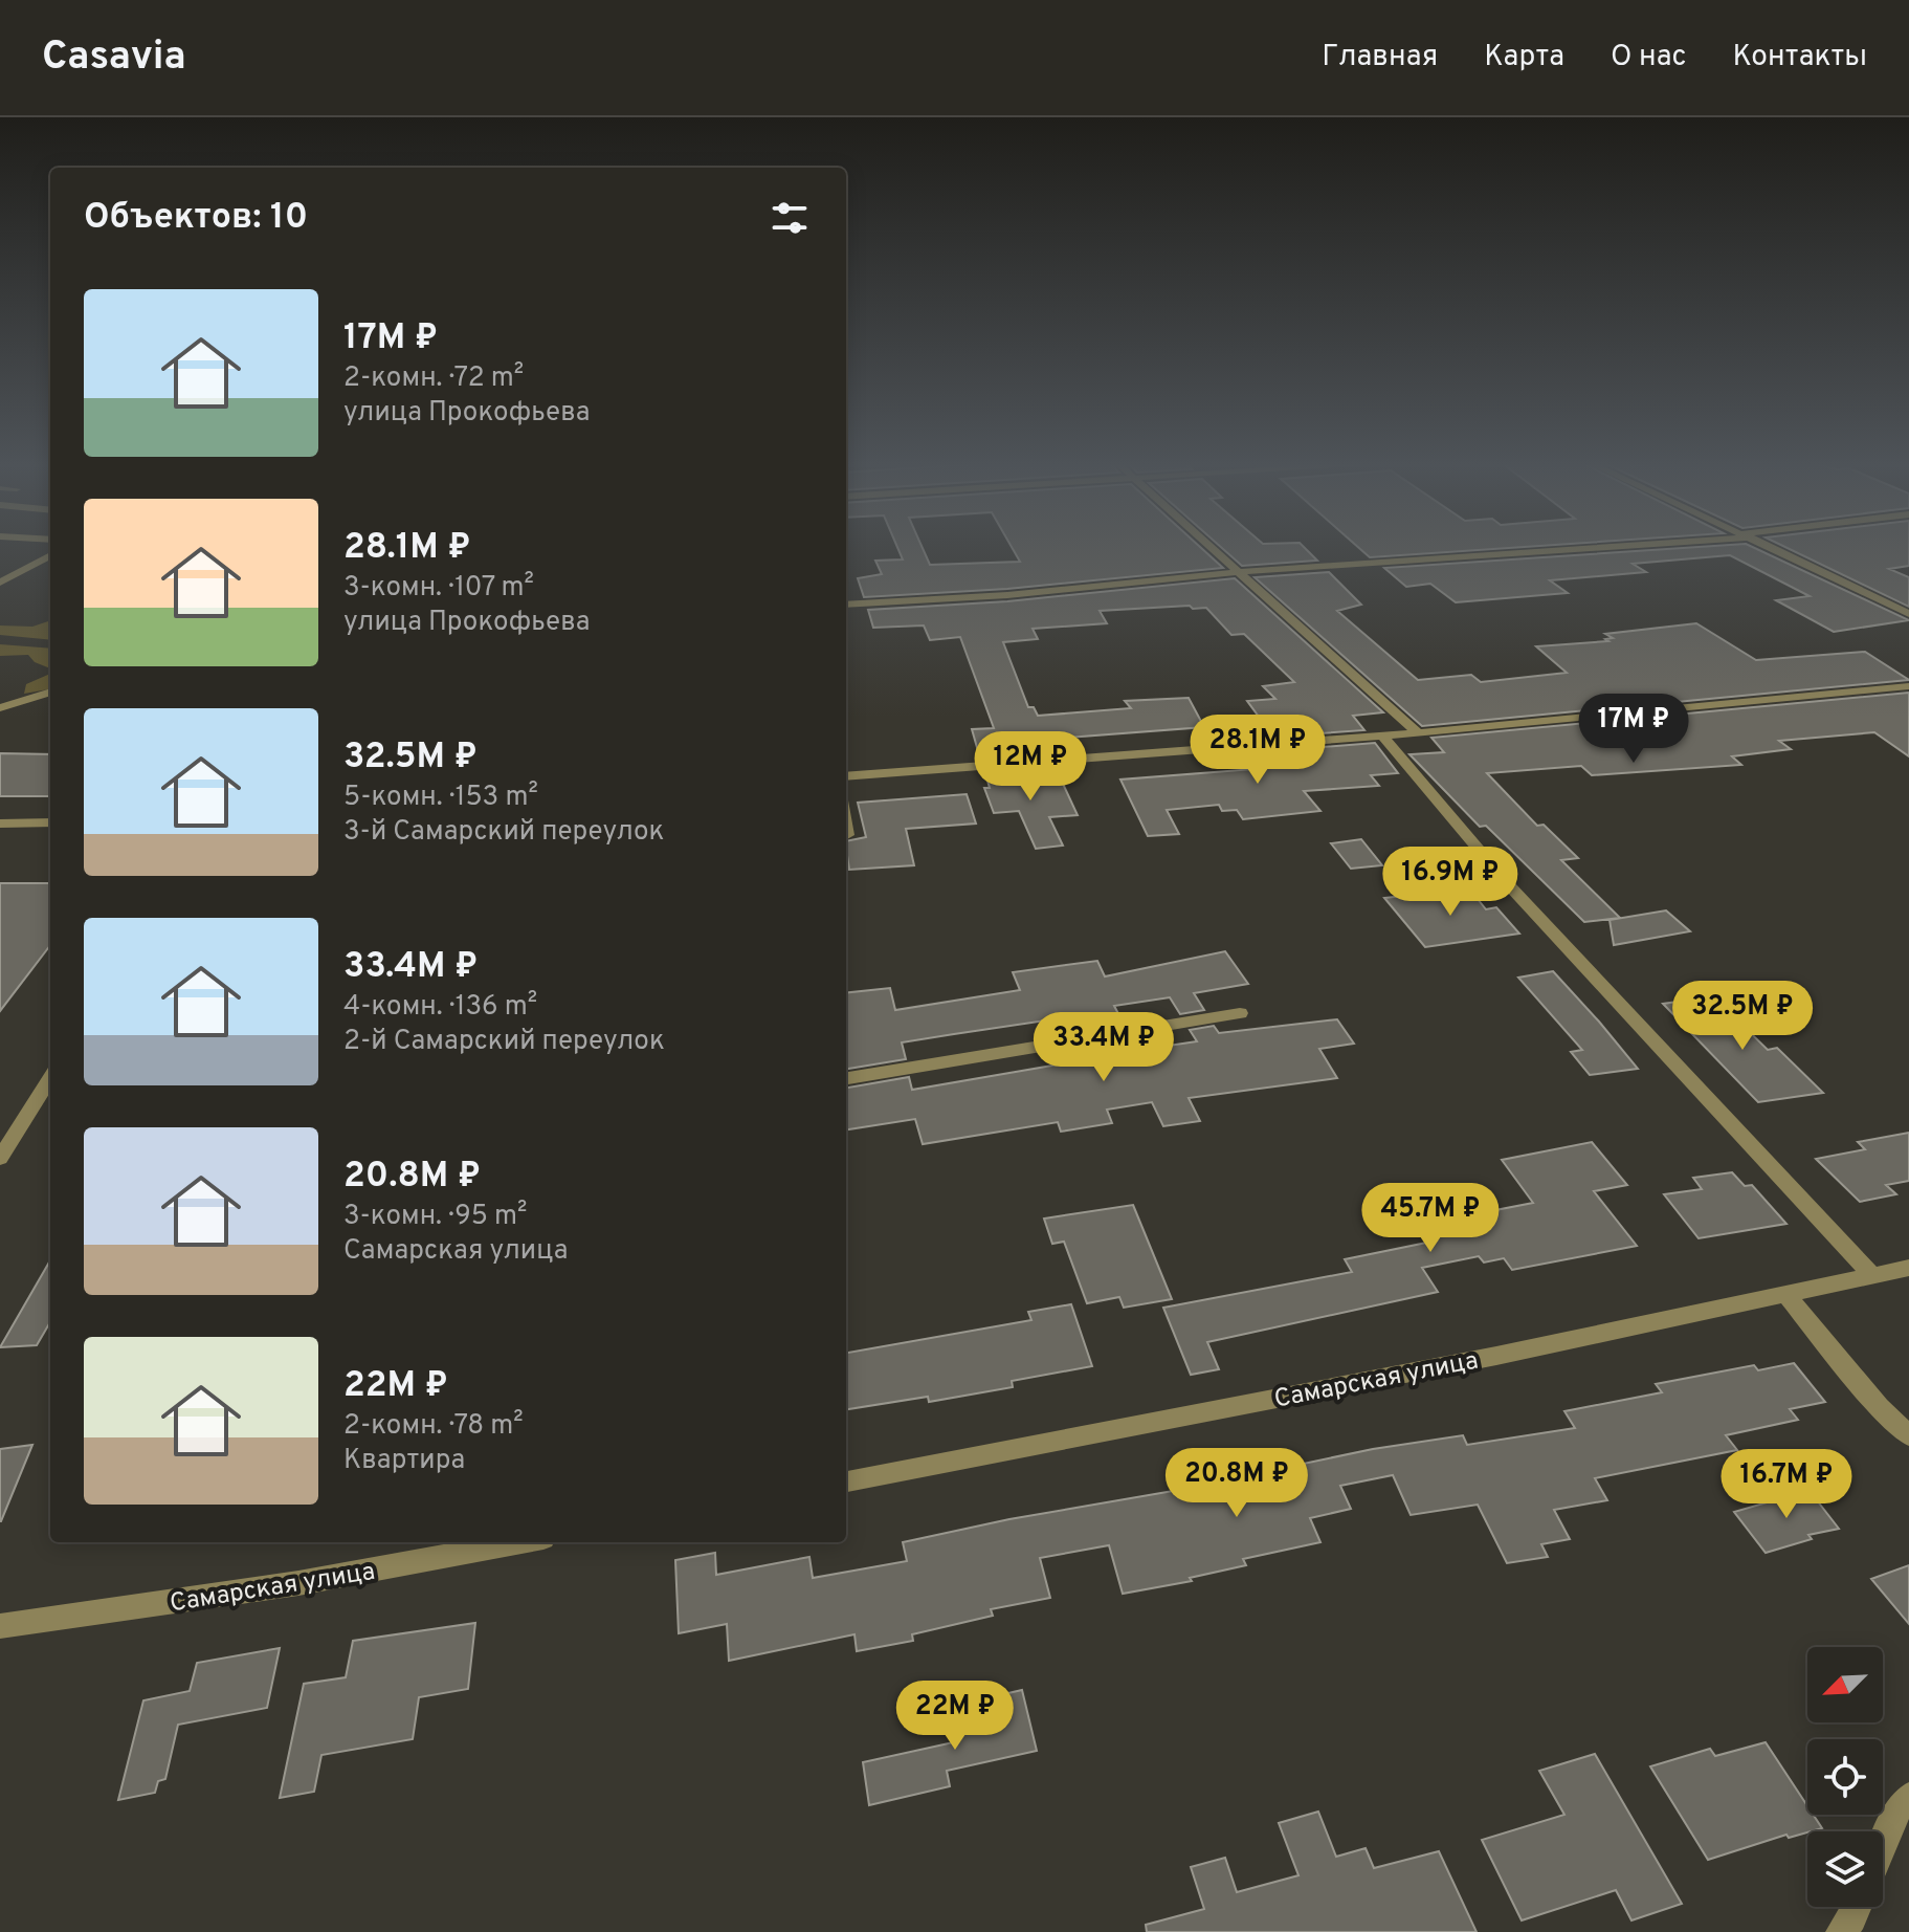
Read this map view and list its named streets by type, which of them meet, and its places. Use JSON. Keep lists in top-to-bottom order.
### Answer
{
  "streets": {
    "street": ["Самарская улица"]
  },
  "north": "bottom left",
  "page": {
    "header": "Casavia",
    "nav": [
      "Главная",
      "Карта",
      "О нас",
      "Контакты"
    ],
    "heading": "Объектов: 10",
    "list": [
      {
        "name": "17M ₽",
        "note": "2-комн. · 72 m² · улица Прокофьева"
      },
      {
        "name": "28.1M ₽",
        "note": "3-комн. · 107 m² · улица Прокофьева"
      },
      {
        "name": "32.5M ₽",
        "note": "5-комн. · 153 m² · 3-й Самарский переулок"
      },
      {
        "name": "33.4M ₽",
        "note": "4-комн. · 136 m² · 2-й Самарский переулок"
      },
      {
        "name": "20.8M ₽",
        "note": "3-комн. · 95 m² · Самарская улица"
      },
      {
        "name": "22M ₽",
        "note": "2-комн. · 78 m² · Квартира"
      }
    ],
    "price": [
      "17M ₽",
      "28.1M ₽",
      "12M ₽",
      "16.9M ₽",
      "32.5M ₽",
      "33.4M ₽",
      "45.7M ₽",
      "20.8M ₽",
      "16.7M ₽",
      "22M ₽"
    ]
  }
}
